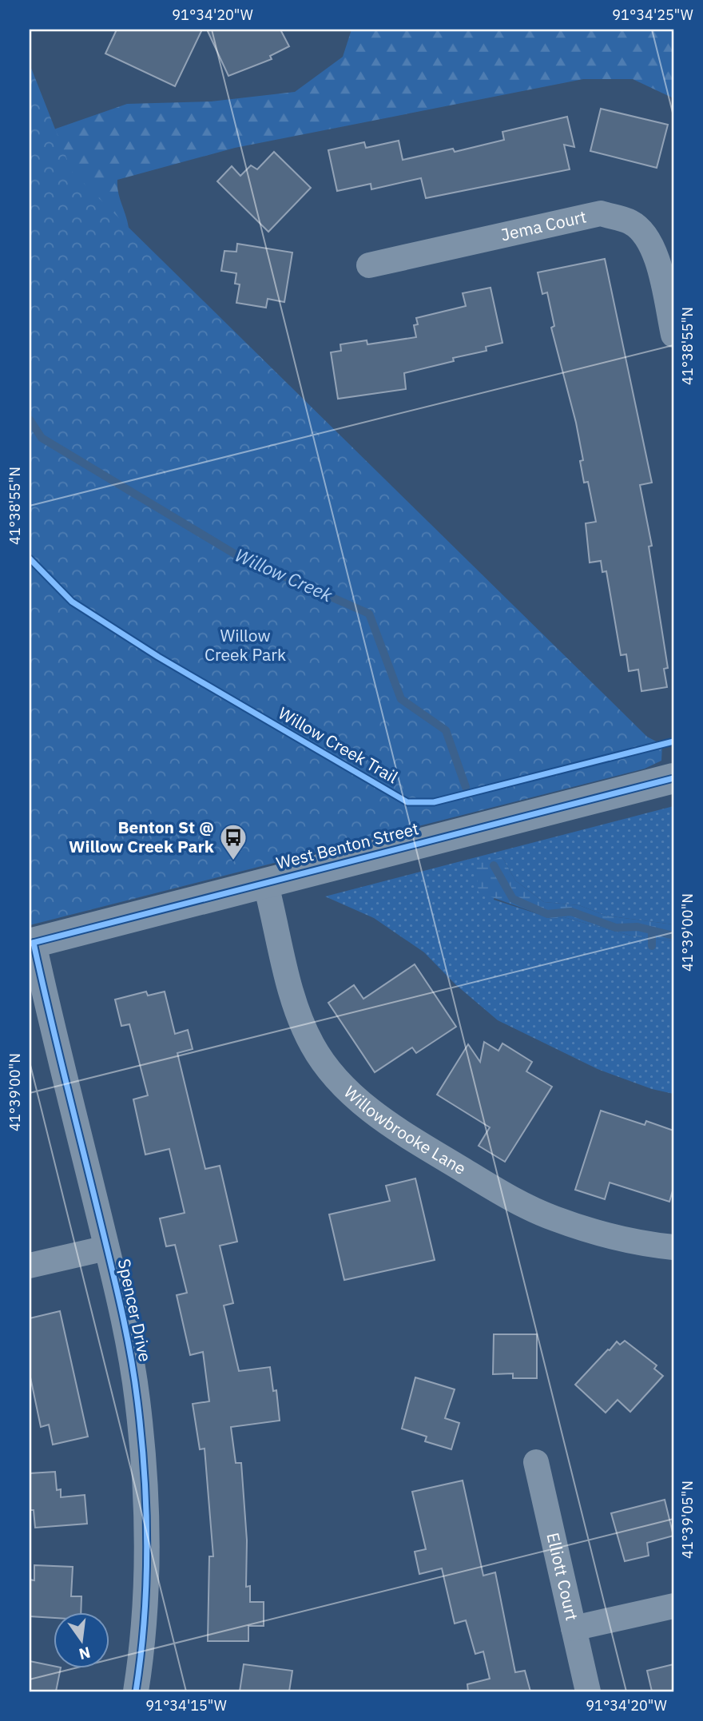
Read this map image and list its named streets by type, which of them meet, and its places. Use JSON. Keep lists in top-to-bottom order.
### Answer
{
  "streets": {
    "street": [
      "Jema Court",
      "West Benton Street",
      "Willowbrooke Lane",
      "Spencer Drive",
      "Elliott Court"
    ],
    "cycle path": ["Willow Creek Trail"]
  },
  "crossings": [
    ["West Benton Street", "Willowbrooke Lane"],
    ["West Benton Street", "Spencer Drive"]
  ],
  "water": ["Willow Creek"],
  "parks": ["Willow Creek Park"],
  "places": {
    "bus stop": ["Benton St @ Willow Creek Park"]
  },
  "north": "bottom",
  "coordinates": [
    "91°34'20\"W",
    "91°34'25\"W",
    "41°38'55\"N",
    "41°39'00\"N",
    "41°39'05\"N",
    "91°34'15\"W"
  ]
}
